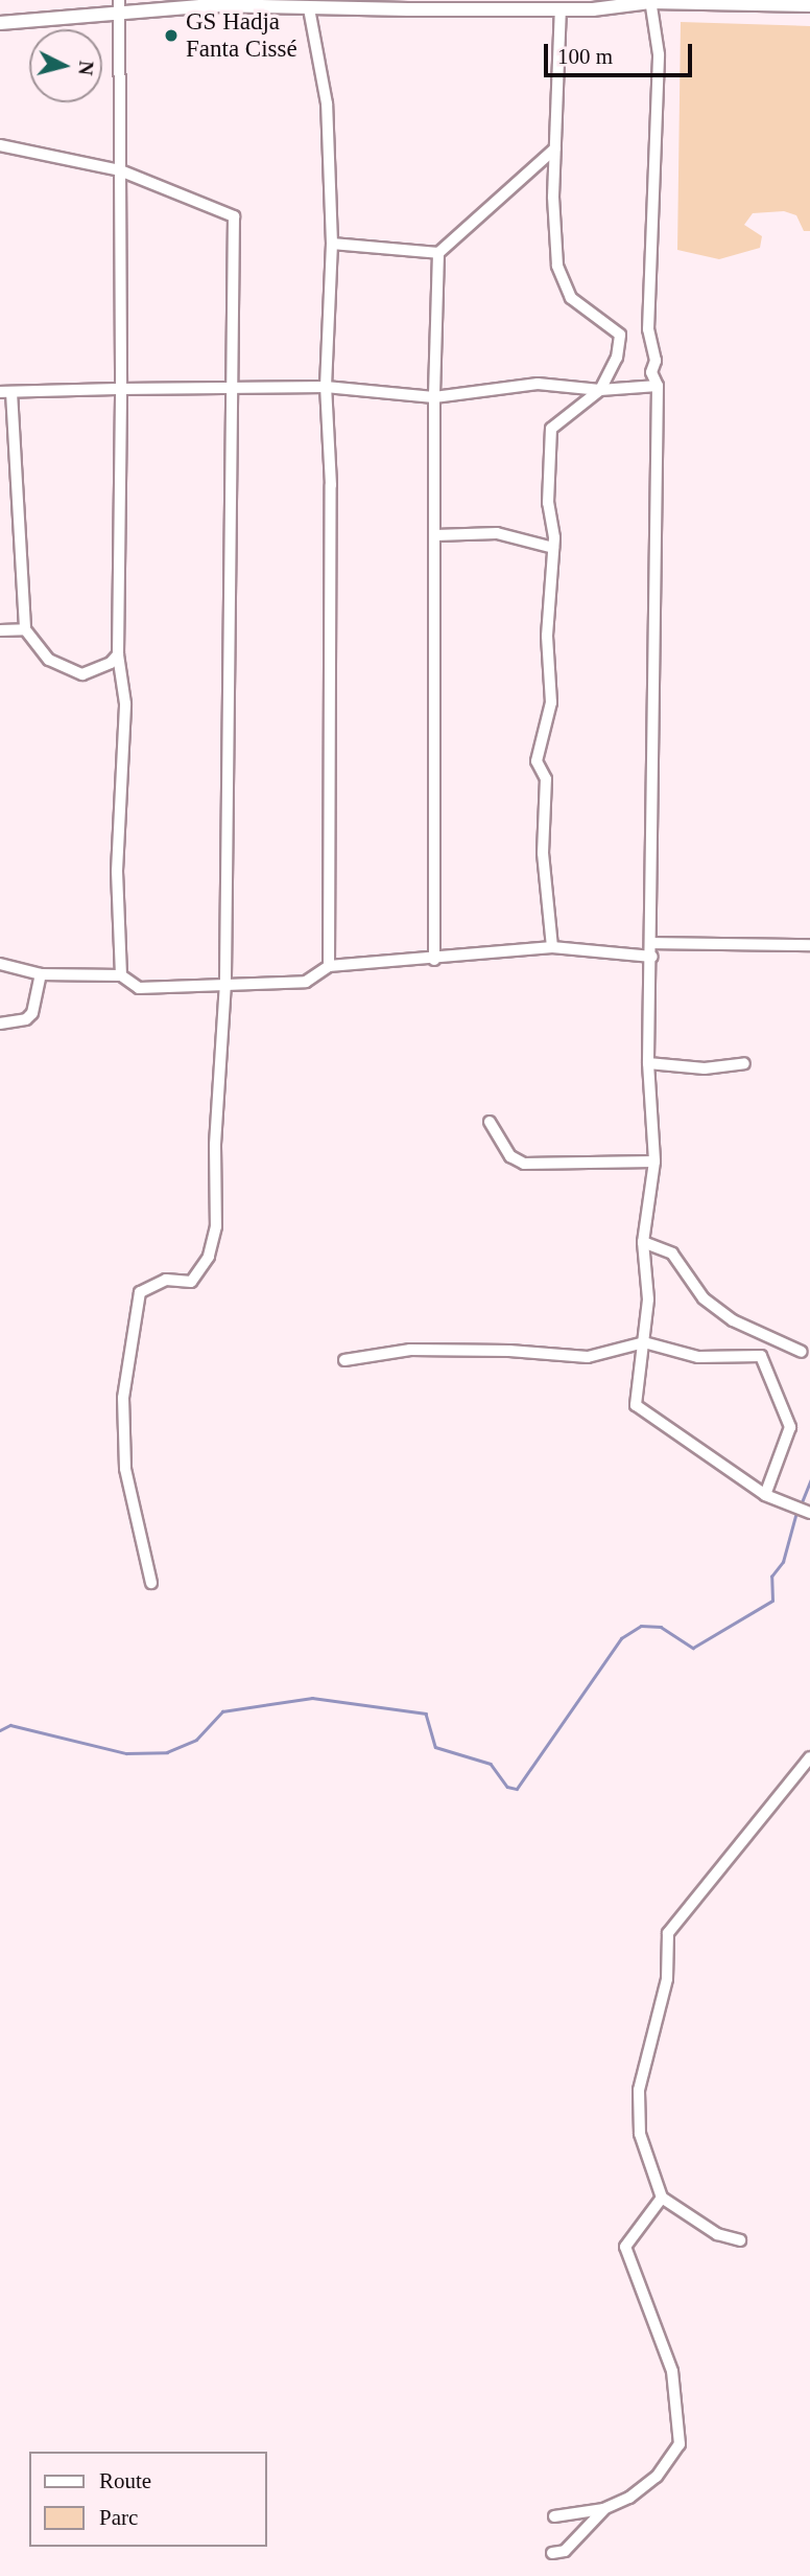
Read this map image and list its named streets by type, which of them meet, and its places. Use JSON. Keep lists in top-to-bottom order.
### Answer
{
  "places": ["GS Hadja Fanta Cissé"],
  "legend": ["Route", "Parc"],
  "scale_bar": "100 m",
  "north": "right"
}
